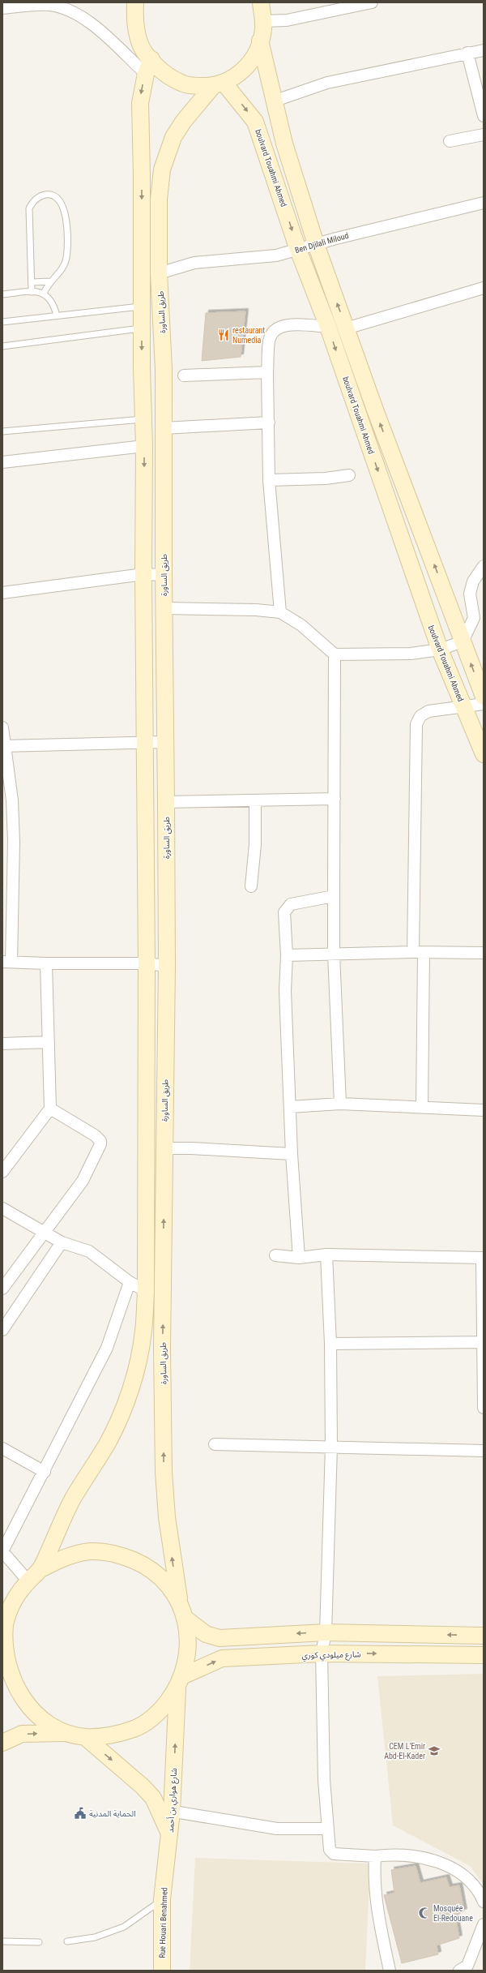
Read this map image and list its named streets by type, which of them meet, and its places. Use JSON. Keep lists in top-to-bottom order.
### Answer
{
  "streets": {
    "main road": [
      "boulvard Touahmi Ahmed",
      "طريق الساورة",
      "شارع ميلودي كوري",
      "شارع هواري بن أحمد",
      "Rue Houari Benahmed"
    ],
    "street": ["Ben Djilali Miloud"]
  },
  "crossings": [
    ["boulvard Touahmi Ahmed", "Ben Djilali Miloud"],
    ["boulvard Touahmi Ahmed", "طريق الساورة"],
    ["Ben Djilali Miloud", "طريق الساورة"],
    ["طريق الساورة", "شارع ميلودي كوري"],
    ["طريق الساورة", "شارع هواري بن أحمد"],
    ["شارع ميلودي كوري", "شارع هواري بن أحمد"],
    ["شارع هواري بن أحمد", "Rue Houari Benahmed"]
  ],
  "places": {
    "restaurant": ["restaurant Numedia"],
    "school or university": ["CEM L'Emir Abd-El-Kader"],
    "public building": ["الحماية المدنية"],
    "mosque": ["Mosquée El-Redouane"]
  }
}
